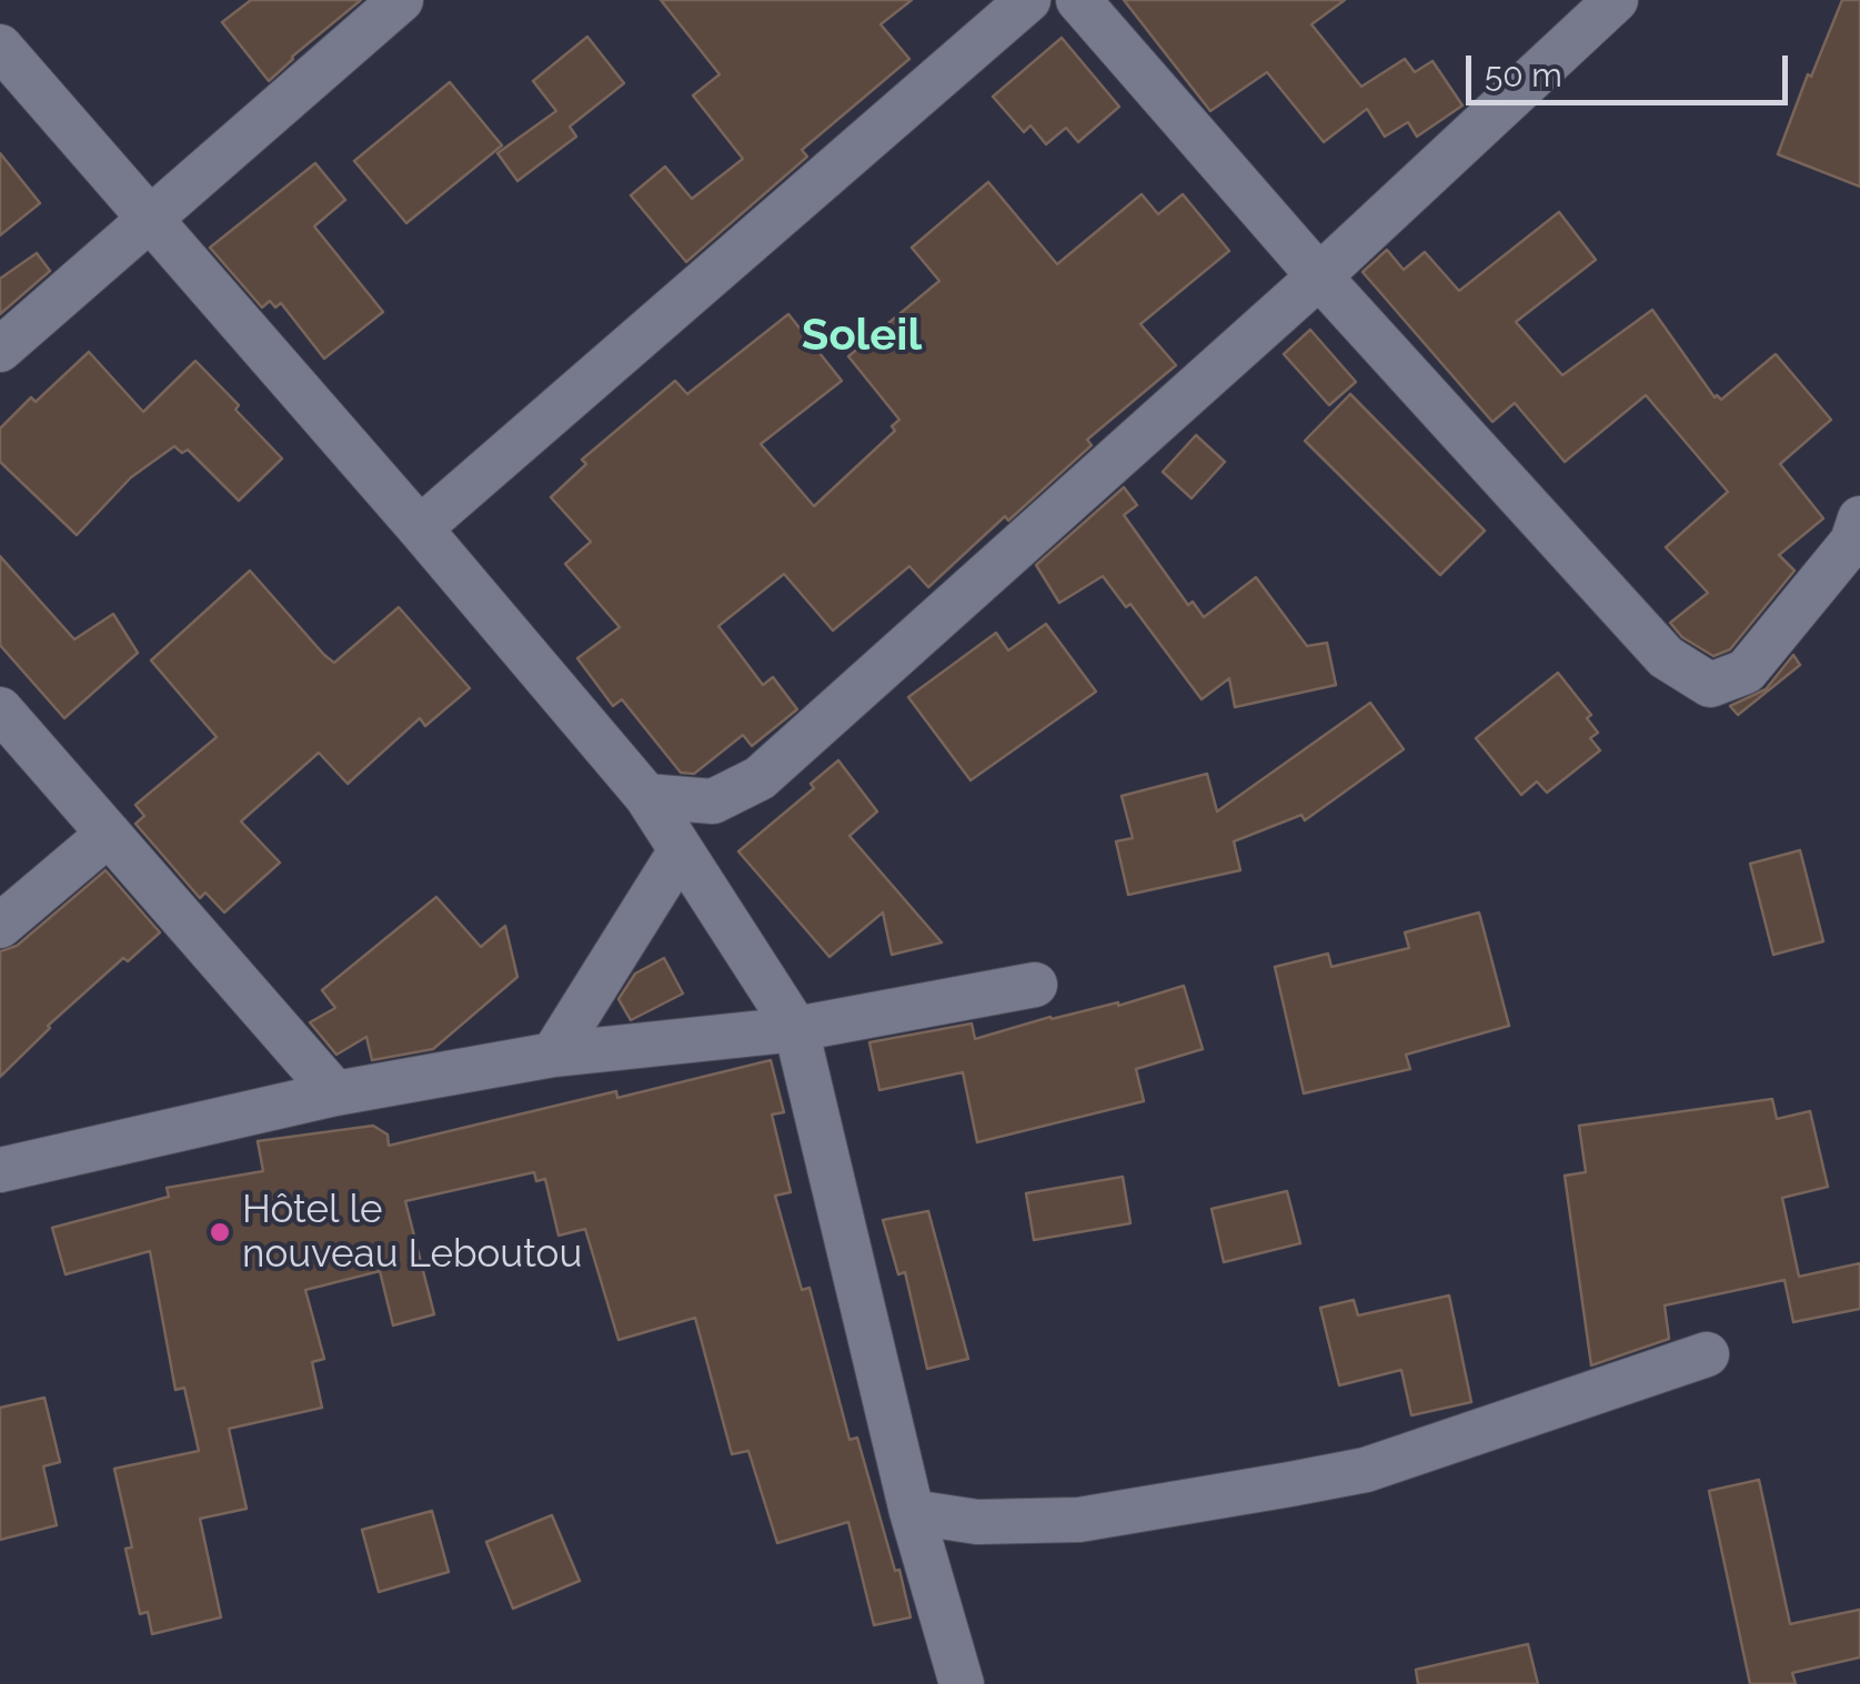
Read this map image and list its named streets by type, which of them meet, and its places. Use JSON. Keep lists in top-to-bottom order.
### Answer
{
  "districts": ["Soleil"],
  "places": ["Hôtel le nouveau Leboutou"],
  "scale_bar": "50 m"
}
